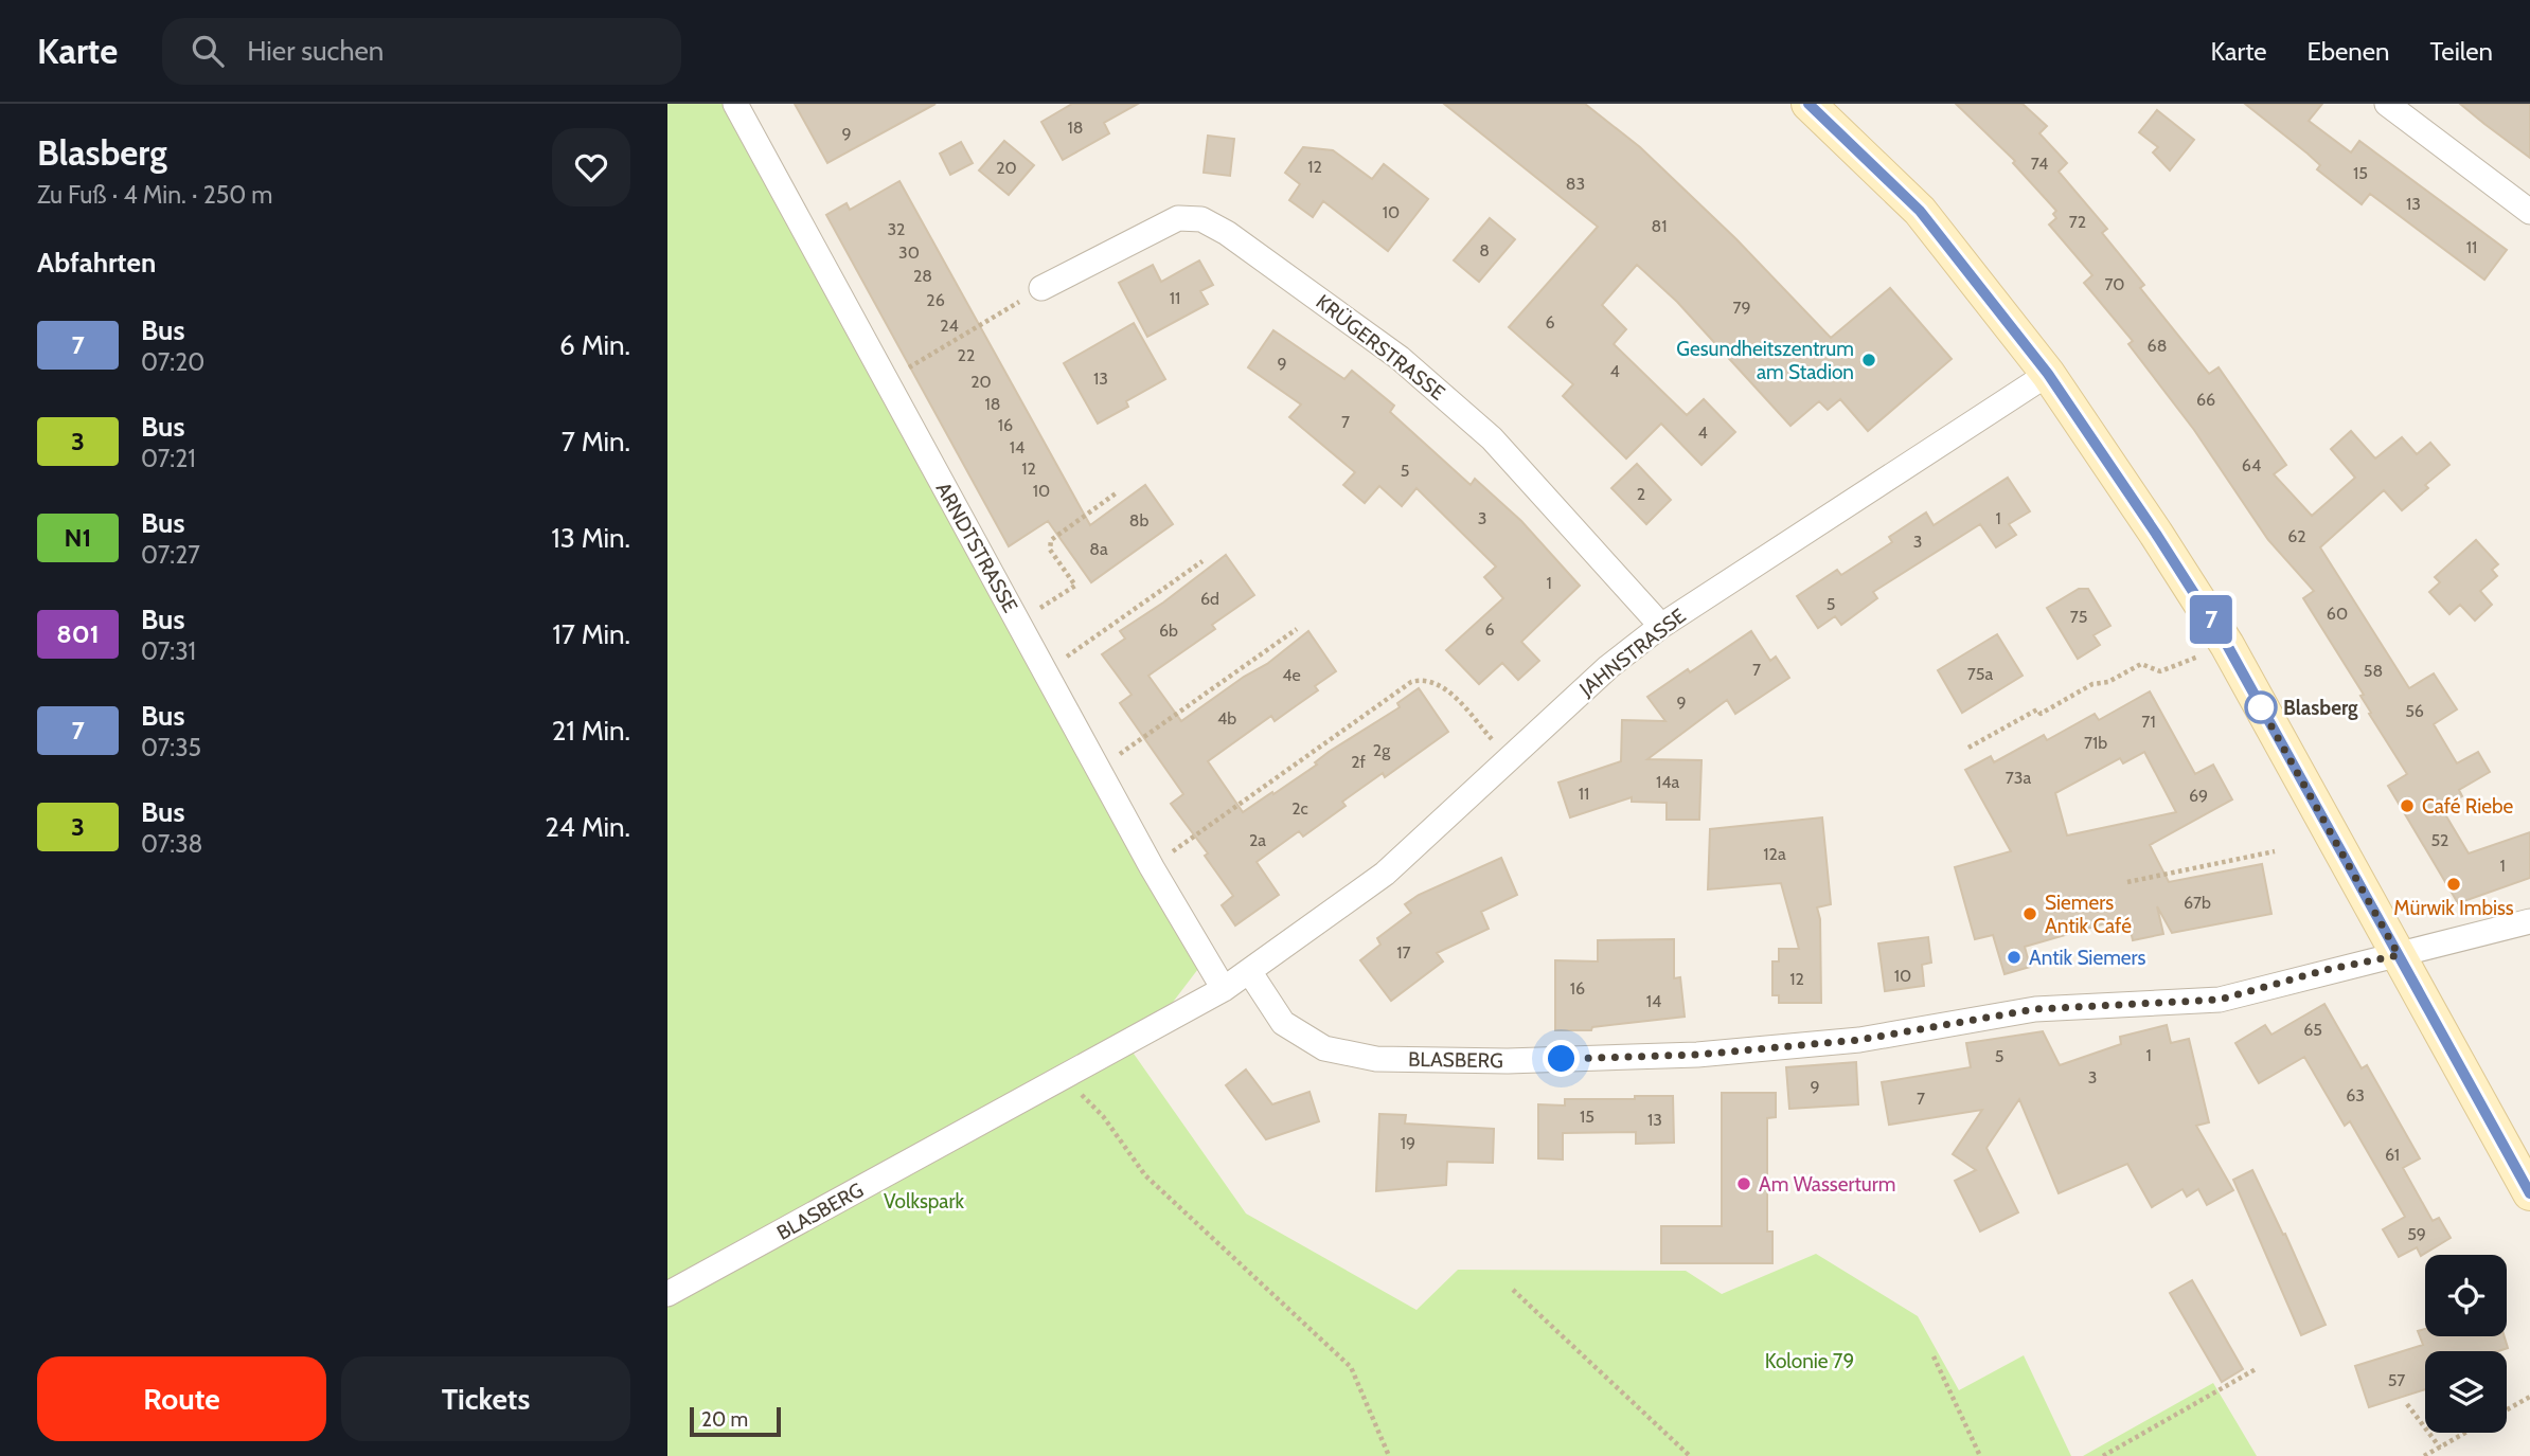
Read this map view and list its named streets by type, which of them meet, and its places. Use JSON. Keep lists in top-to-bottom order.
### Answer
{
  "streets": {
    "street": [
      "KRÜGERSTRASSE",
      "ARNDTSTRASSE",
      "JAHNSTRASSE",
      "BLASBERG"
    ]
  },
  "crossings": [
    ["KRÜGERSTRASSE", "JAHNSTRASSE"],
    ["ARNDTSTRASSE", "BLASBERG"],
    ["JAHNSTRASSE", "BLASBERG"]
  ],
  "parks": ["Volkspark", "Kolonie 79"],
  "places": [
    "Gesundheitszentrum am Stadion",
    "Blasberg",
    "Café Riebe",
    "Mürwik Imbiss",
    "Siemers Antik Café",
    "Antik Siemers",
    "Am Wasserturm"
  ],
  "lines": ["bus line 7"],
  "house_numbers": [
    "18",
    "9",
    "74",
    "12",
    "20",
    "15",
    "83",
    "13",
    "10",
    "72",
    "81",
    "32",
    "11",
    "8",
    "30",
    "28",
    "70",
    "11",
    "26",
    "79",
    "6",
    "24",
    "68",
    "22",
    "9",
    "4",
    "13",
    "20",
    "66",
    "18",
    "7",
    "16",
    "4",
    "14",
    "64",
    "12",
    "5",
    "10",
    "2",
    "3",
    "1",
    "8b",
    "62",
    "3",
    "8a",
    "1",
    "6d",
    "5",
    "60",
    "75",
    "6",
    "6b",
    "7",
    "58",
    "75a",
    "4e",
    "9",
    "56",
    "4b",
    "71",
    "71b",
    "2g",
    "2f",
    "73a",
    "14a",
    "11",
    "69",
    "2c",
    "2a",
    "52",
    "12a",
    "1",
    "67b",
    "17",
    "10",
    "12",
    "16",
    "14",
    "65",
    "1",
    "5",
    "3",
    "9",
    "63",
    "7",
    "15",
    "13",
    "19",
    "61",
    "59",
    "57"
  ],
  "scale_bar": "20 m",
  "page": {
    "header": "Karte",
    "search": "Hier suchen",
    "nav": ["Karte", "Ebenen", "Teilen"],
    "heading": [
      ["Blasberg", "Zu Fuß · 4 Min. · 250 m"],
      "Abfahrten"
    ],
    "on_map": "7",
    "list": [
      {
        "mark": "7",
        "name": "Bus",
        "note": "07:20",
        "value": "6 Min."
      },
      {
        "mark": "3",
        "name": "Bus",
        "note": "07:21",
        "value": "7 Min."
      },
      {
        "mark": "N1",
        "name": "Bus",
        "note": "07:27",
        "value": "13 Min."
      },
      {
        "mark": "801",
        "name": "Bus",
        "note": "07:31",
        "value": "17 Min."
      },
      {
        "mark": "7",
        "name": "Bus",
        "note": "07:35",
        "value": "21 Min."
      },
      {
        "mark": "3",
        "name": "Bus",
        "note": "07:38",
        "value": "24 Min."
      }
    ],
    "buttons": ["Route", "Tickets"],
    "scale": "20 m"
  }
}
